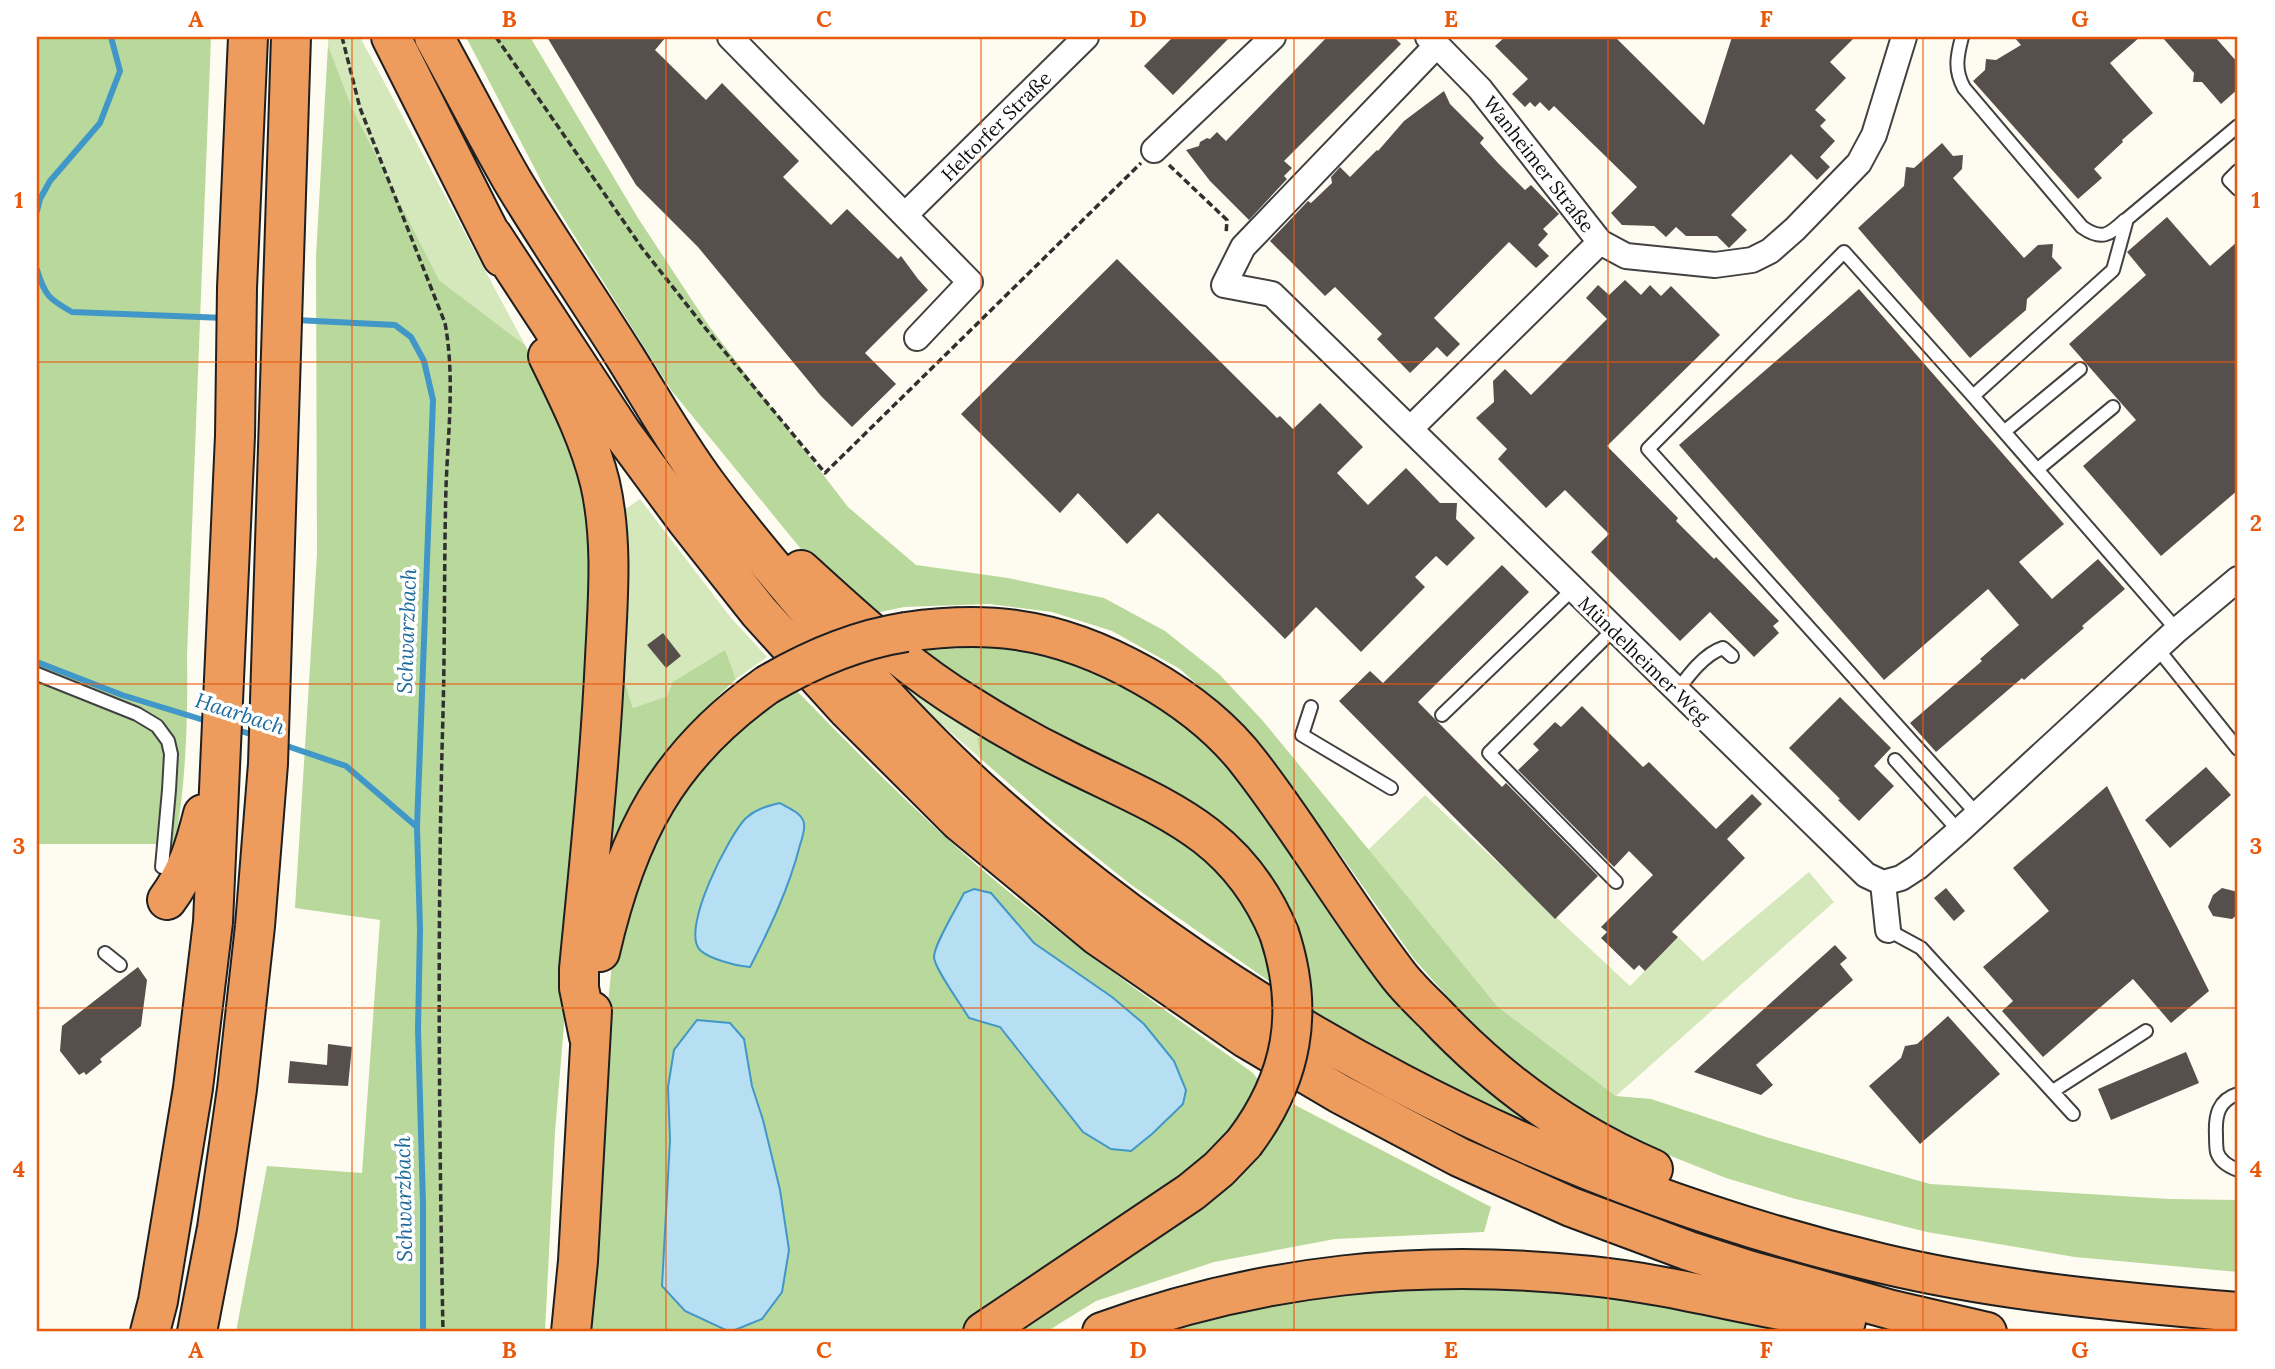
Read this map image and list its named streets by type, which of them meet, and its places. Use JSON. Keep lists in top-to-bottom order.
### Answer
{
  "streets": {
    "street": ["Heltorfer Straße", "Wanheimer Straße", "Mündelheimer Weg"]
  },
  "crossings": [
    ["Wanheimer Straße", "Mündelheimer Weg"]
  ],
  "water": ["Schwarzbach", "Haarbach"],
  "grid": {
    "columns": [
      "A",
      "B",
      "C",
      "D",
      "E",
      "F",
      "G"
    ],
    "rows": [
      "1",
      "2",
      "3",
      "4"
    ]
  }
}
